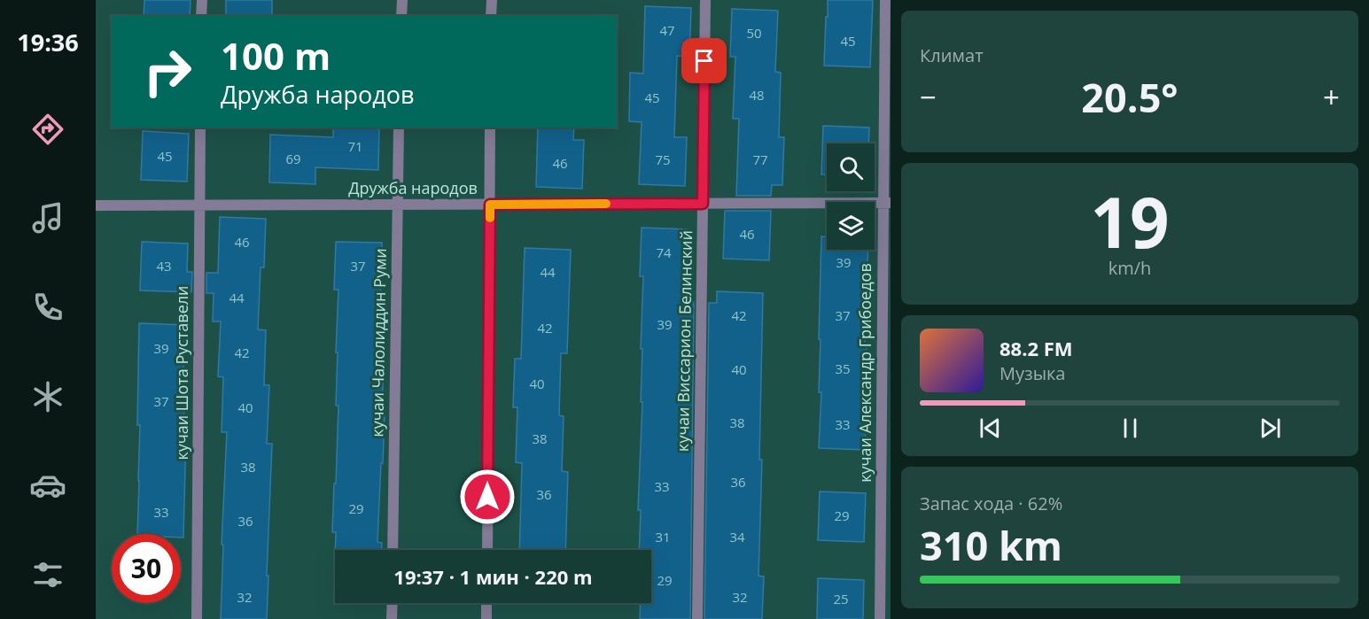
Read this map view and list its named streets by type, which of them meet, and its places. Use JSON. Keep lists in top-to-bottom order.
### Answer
{
  "streets": {
    "street": [
      "Дружба народов",
      "кучаи Виссарион Белинский",
      "кучаи Чалолиддин Руми",
      "кучаи Шота Руставели",
      "кучаи Александр Грибоедов"
    ]
  },
  "crossings": [
    ["Дружба народов", "кучаи Виссарион Белинский"],
    ["Дружба народов", "кучаи Чалолиддин Руми"],
    ["Дружба народов", "кучаи Шота Руставели"],
    ["Дружба народов", "кучаи Александр Грибоедов"]
  ],
  "house_numbers": [
    "47",
    "50",
    "45",
    "48",
    "45",
    "71",
    "45",
    "69",
    "75",
    "77",
    "46",
    "46",
    "46",
    "74",
    "39",
    "43",
    "37",
    "44",
    "44",
    "42",
    "37",
    "39",
    "42",
    "39",
    "42",
    "35",
    "40",
    "40",
    "37",
    "40",
    "38",
    "33",
    "38",
    "38",
    "36",
    "33",
    "36",
    "29",
    "33",
    "29",
    "36",
    "31",
    "34",
    "29",
    "32",
    "32",
    "25"
  ],
  "page": {
    "tabs": "19:36",
    "tile": [
      "Климат",
      ["19", "km/h"],
      ["Запас хода · 62%", "310 km"]
    ],
    "turn": ["100 m", "Дружба народов"],
    "heat": ["−", "20.5°", "+"],
    "song": ["88.2 FM", "Музыка"],
    "limit": "30",
    "trip": "19:37 · 1 мин · 220 m"
  }
}
